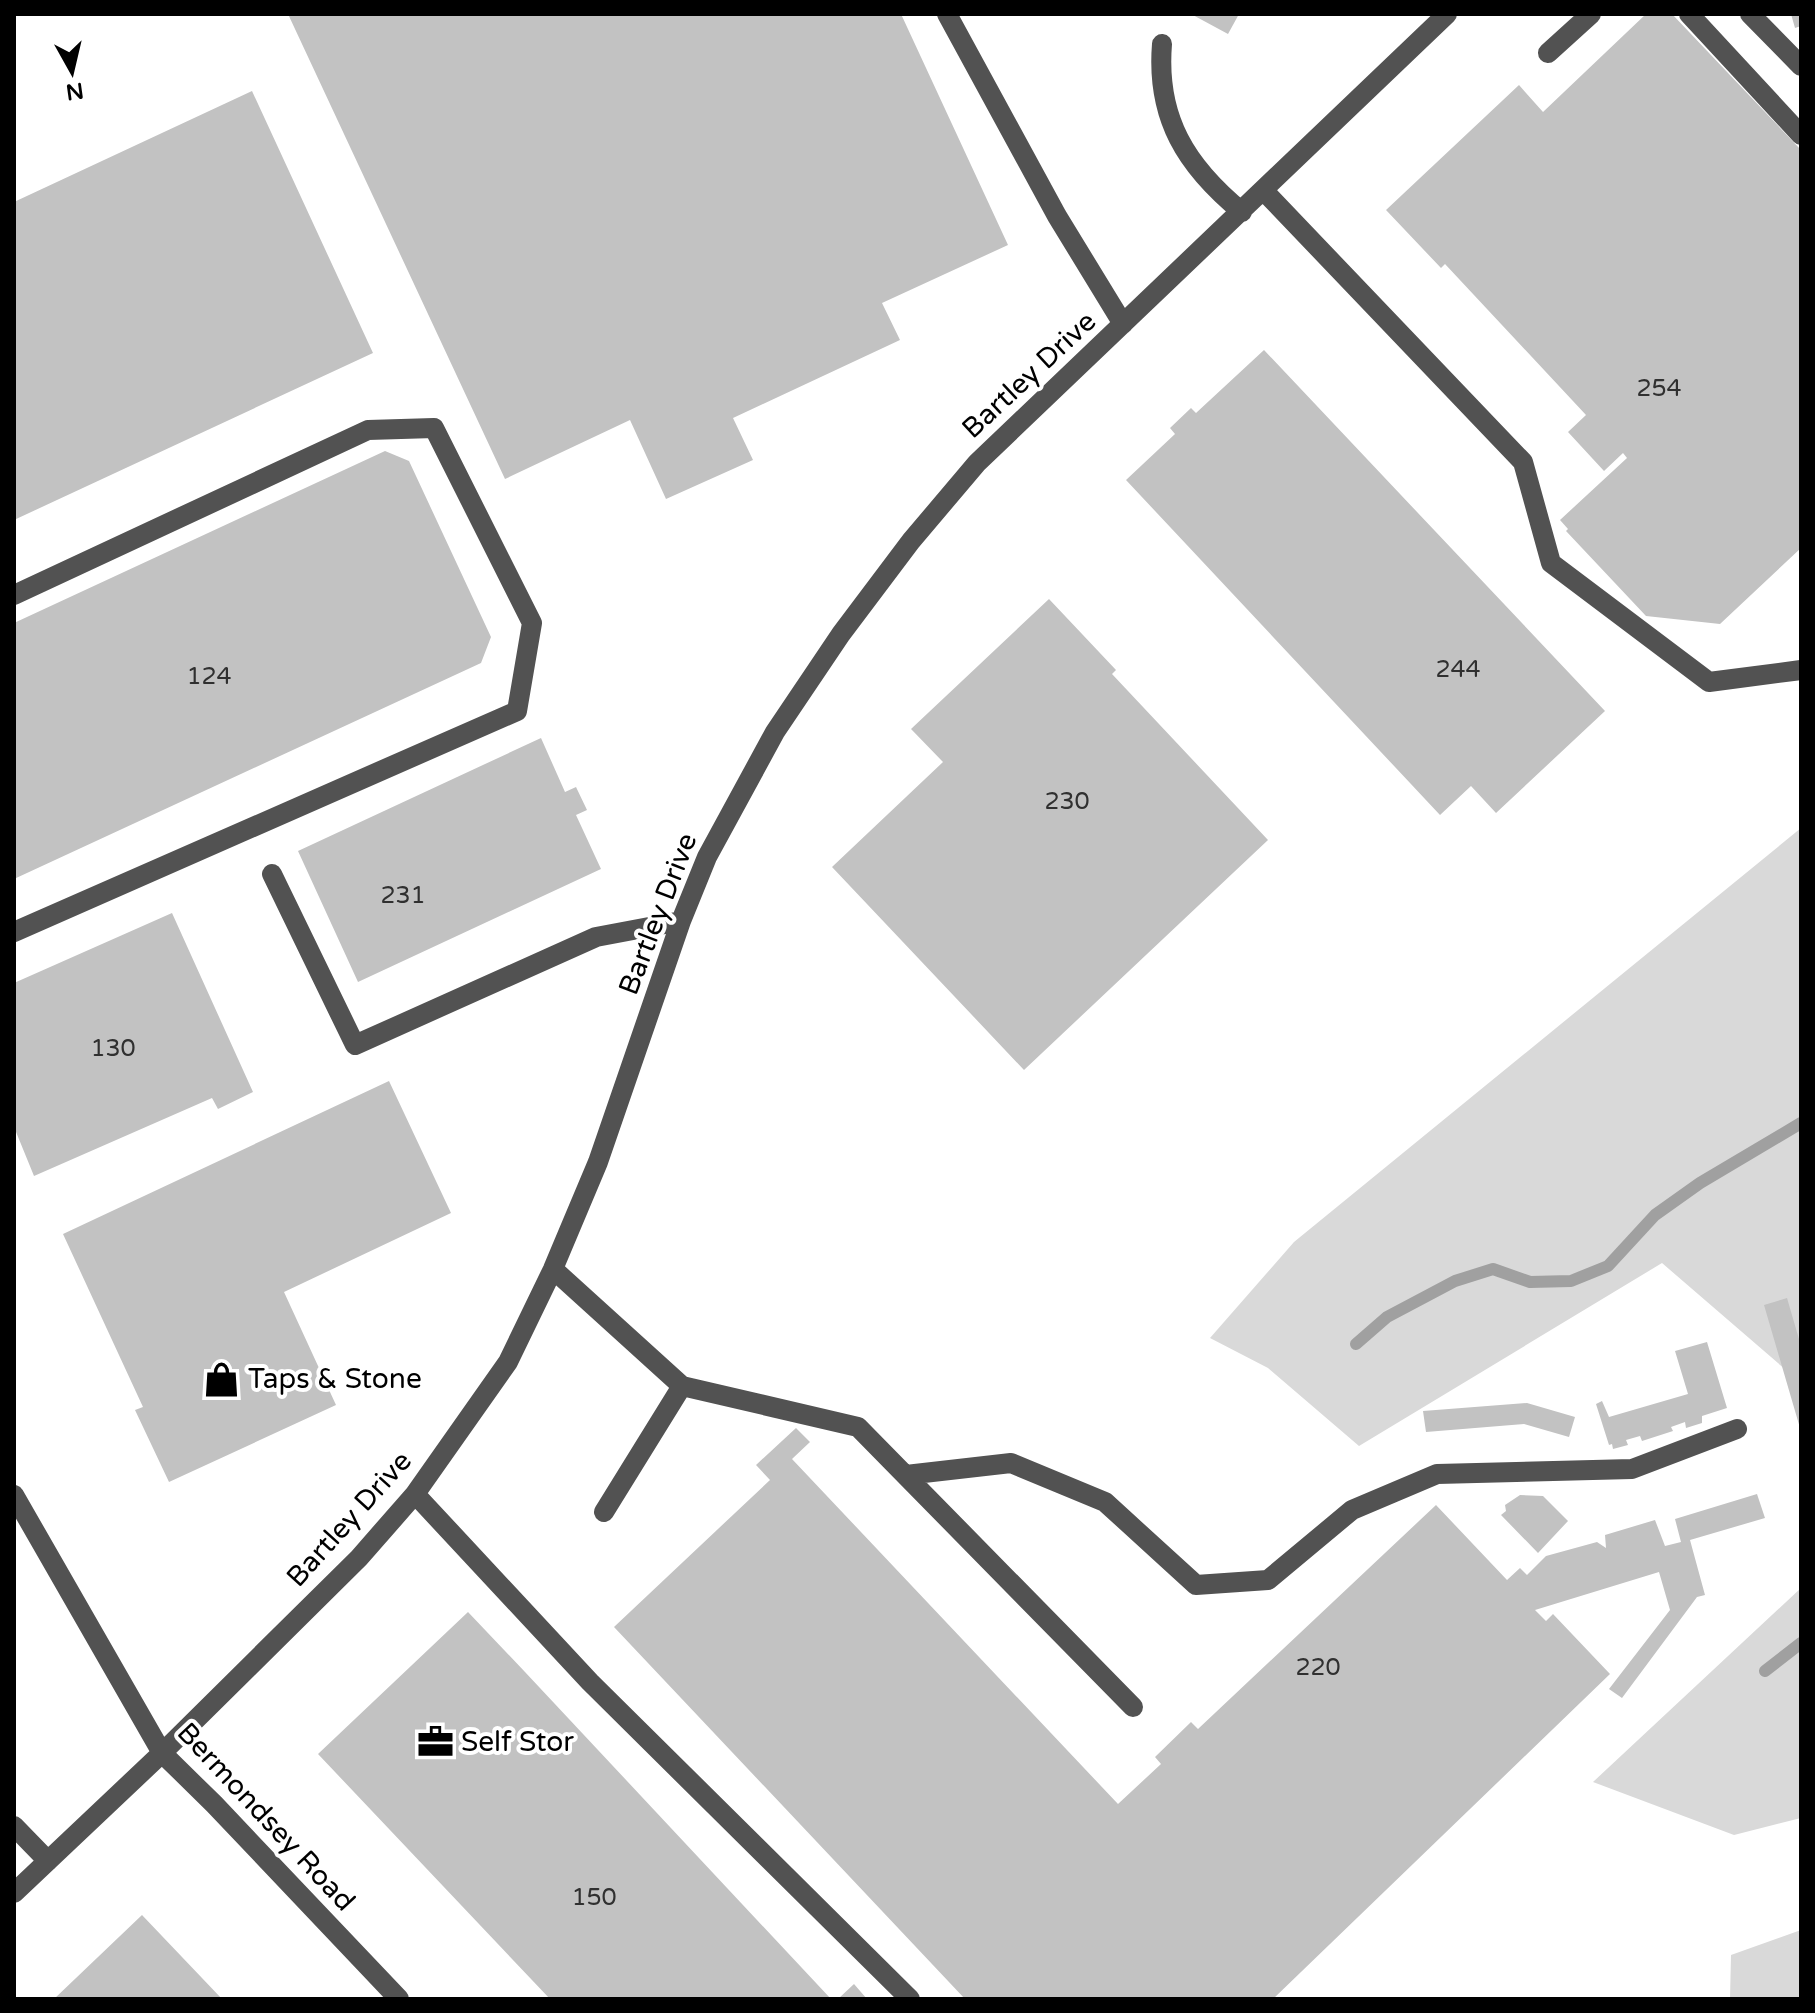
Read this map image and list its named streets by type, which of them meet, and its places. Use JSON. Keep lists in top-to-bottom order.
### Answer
{
  "streets": {
    "street": ["Bartley Drive", "Bermondsey Road"]
  },
  "crossings": [
    ["Bartley Drive", "Bermondsey Road"]
  ],
  "places": {
    "shop": ["Taps & Stone"],
    "office": ["Self Stor"]
  },
  "house_numbers": [
    "254",
    "244",
    "124",
    "230",
    "231",
    "130",
    "220",
    "150"
  ],
  "north": "bottom"
}
